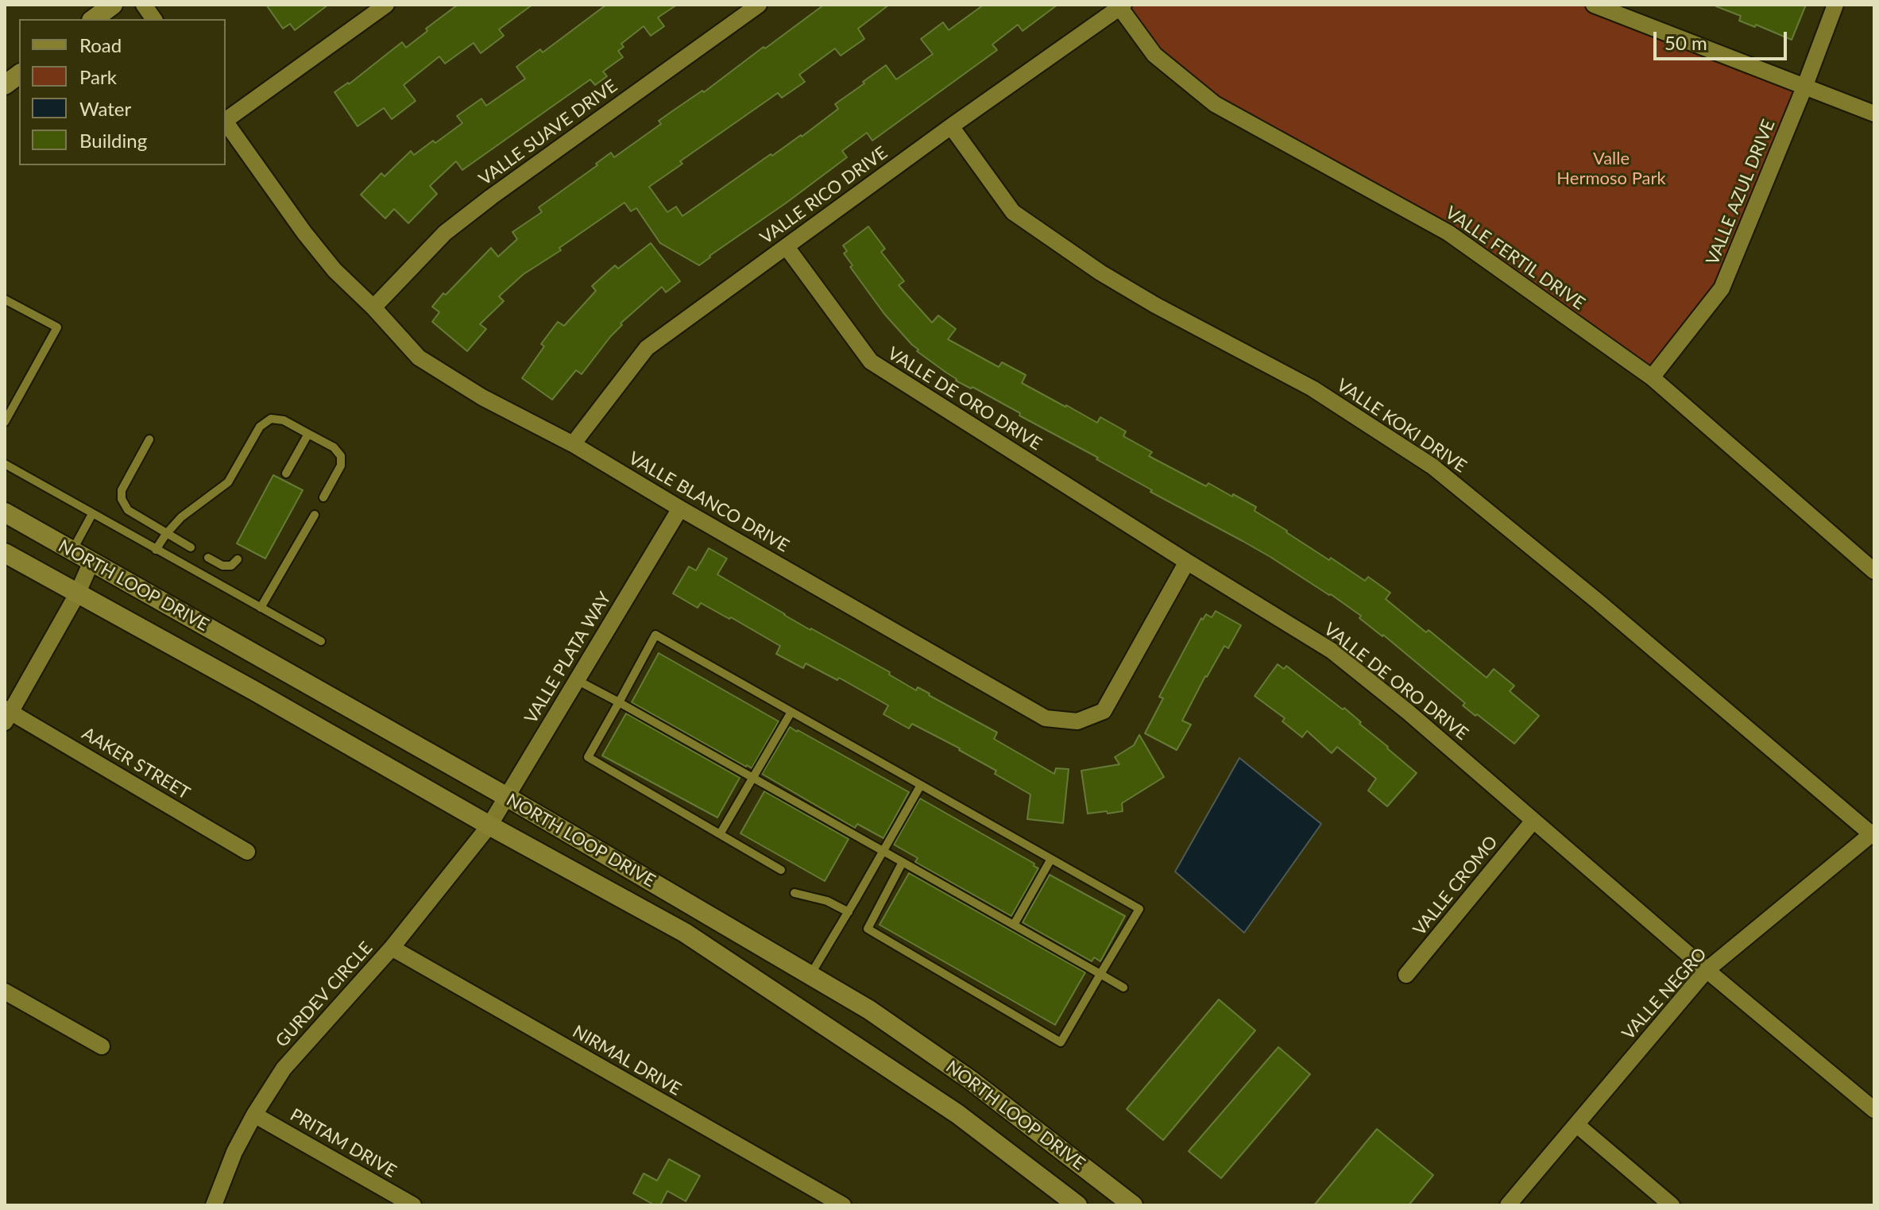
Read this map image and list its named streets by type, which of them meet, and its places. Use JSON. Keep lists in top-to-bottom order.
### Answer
{
  "streets": {
    "main road": ["NORTH LOOP DRIVE"],
    "street": [
      "VALLE SUAVE DRIVE",
      "VALLE AZUL DRIVE",
      "VALLE RICO DRIVE",
      "VALLE FERTIL DRIVE",
      "VALLE DE ORO DRIVE",
      "VALLE KOKI DRIVE",
      "VALLE BLANCO DRIVE",
      "VALLE PLATA WAY",
      "AAKER STREET",
      "VALLE CROMO",
      "VALLE NEGRO",
      "GURDEV CIRCLE",
      "NIRMAL DRIVE",
      "PRITAM DRIVE"
    ]
  },
  "crossings": [
    ["VALLE SUAVE DRIVE", "VALLE BLANCO DRIVE"],
    ["VALLE AZUL DRIVE", "VALLE FERTIL DRIVE"],
    ["VALLE RICO DRIVE", "VALLE FERTIL DRIVE"],
    ["VALLE RICO DRIVE", "VALLE DE ORO DRIVE"],
    ["VALLE RICO DRIVE", "VALLE KOKI DRIVE"],
    ["VALLE RICO DRIVE", "VALLE BLANCO DRIVE"],
    ["VALLE DE ORO DRIVE", "VALLE BLANCO DRIVE"],
    ["VALLE DE ORO DRIVE", "VALLE CROMO"],
    ["VALLE DE ORO DRIVE", "VALLE NEGRO"],
    ["VALLE KOKI DRIVE", "VALLE NEGRO"],
    ["VALLE BLANCO DRIVE", "VALLE PLATA WAY"],
    ["NORTH LOOP DRIVE", "VALLE PLATA WAY"],
    ["NORTH LOOP DRIVE", "GURDEV CIRCLE"],
    ["VALLE PLATA WAY", "GURDEV CIRCLE"],
    ["GURDEV CIRCLE", "NIRMAL DRIVE"],
    ["GURDEV CIRCLE", "PRITAM DRIVE"]
  ],
  "parks": ["Valle Hermoso Park"],
  "legend": [
    "Road",
    "Park",
    "Water",
    "Building"
  ],
  "scale_bar": "50 m"
}
